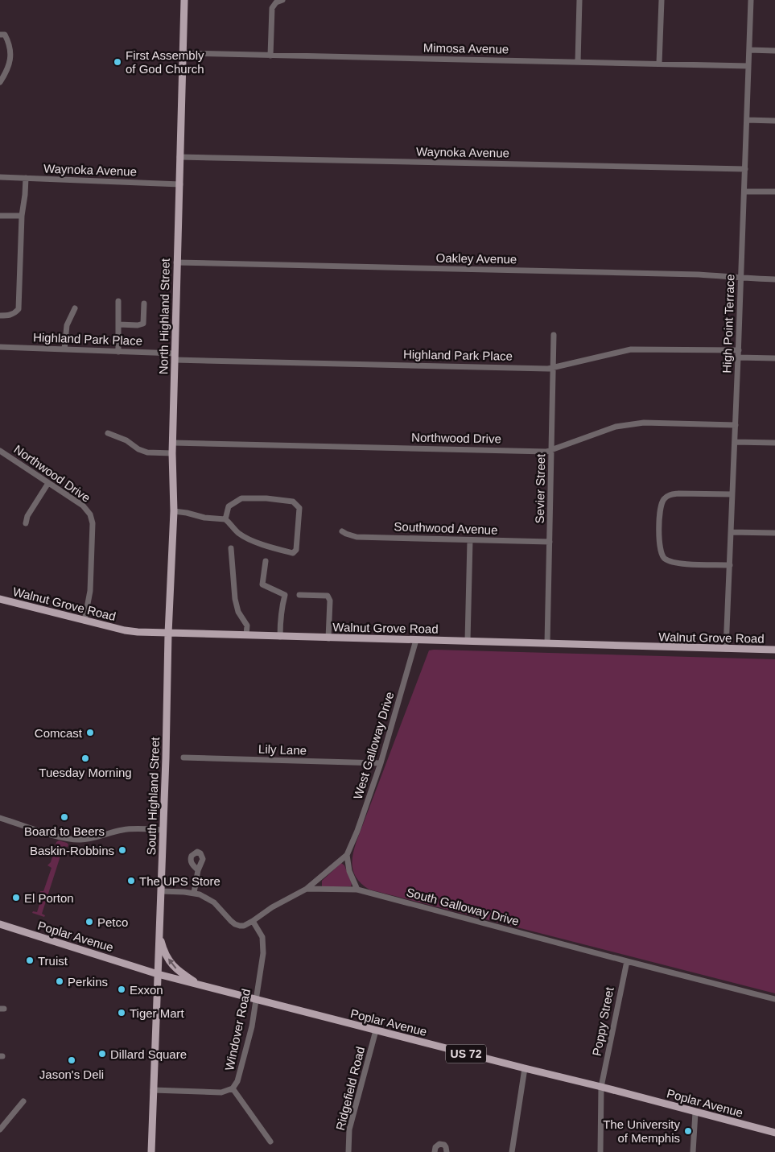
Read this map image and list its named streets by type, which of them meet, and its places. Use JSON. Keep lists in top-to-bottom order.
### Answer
{
  "streets": {
    "main road": [
      "North Highland Street",
      "Walnut Grove Road",
      "South Highland Street",
      "Poplar Avenue",
      "US 72"
    ],
    "street": [
      "Mimosa Avenue",
      "Waynoka Avenue",
      "Oakley Avenue",
      "High Point Terrace",
      "Highland Park Place",
      "Northwood Drive",
      "Sevier Street",
      "Southwood Avenue",
      "West Galloway Drive",
      "Lily Lane",
      "South Galloway Drive",
      "Poppy Street",
      "Windover Road",
      "Ridgefield Road"
    ]
  },
  "crossings": [
    ["Mimosa Avenue", "North Highland Street"],
    ["Mimosa Avenue", "High Point Terrace"],
    ["Waynoka Avenue", "North Highland Street"],
    ["Waynoka Avenue", "High Point Terrace"],
    ["Oakley Avenue", "North Highland Street"],
    ["Oakley Avenue", "High Point Terrace"],
    ["North Highland Street", "Highland Park Place"],
    ["North Highland Street", "Northwood Drive"],
    ["North Highland Street", "Walnut Grove Road"],
    ["North Highland Street", "South Highland Street"],
    ["High Point Terrace", "Highland Park Place"],
    ["High Point Terrace", "Northwood Drive"],
    ["High Point Terrace", "Walnut Grove Road"],
    ["Highland Park Place", "Sevier Street"],
    ["Northwood Drive", "Sevier Street"],
    ["Northwood Drive", "Walnut Grove Road"],
    ["Sevier Street", "Southwood Avenue"],
    ["Sevier Street", "Walnut Grove Road"],
    ["Walnut Grove Road", "West Galloway Drive"],
    ["Walnut Grove Road", "South Highland Street"],
    ["West Galloway Drive", "Lily Lane"],
    ["West Galloway Drive", "South Galloway Drive"],
    ["South Highland Street", "Poplar Avenue"],
    ["South Highland Street", "Windover Road"],
    ["South Galloway Drive", "Poppy Street"],
    ["Poplar Avenue", "Poppy Street"],
    ["Poplar Avenue", "Windover Road"],
    ["Poplar Avenue", "Ridgefield Road"]
  ],
  "places": [
    "First Assembly of God Church",
    "Comcast",
    "Tuesday Morning",
    "Board to Beers",
    "Baskin-Robbins",
    "The UPS Store",
    "El Porton",
    "Petco",
    "Truist",
    "Perkins",
    "Exxon",
    "Tiger Mart",
    "Dillard Square",
    "Jason's Deli",
    "The University of Memphis"
  ]
}
